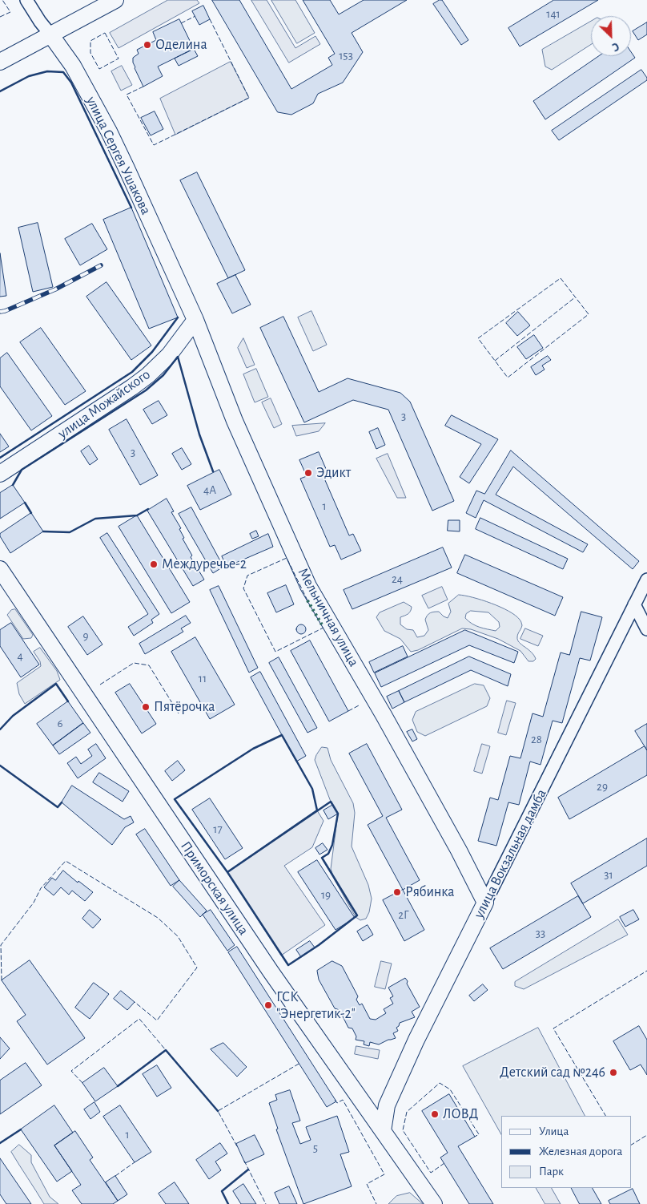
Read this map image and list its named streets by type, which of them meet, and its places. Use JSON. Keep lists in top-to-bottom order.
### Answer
{
  "streets": {
    "main road": [
      "улица Сергея Ушакова",
      "улица Можайского",
      "Мельничная улица",
      "улица Вокзальная дамба",
      "Приморская улица"
    ]
  },
  "crossings": [
    ["улица Сергея Ушакова", "улица Можайского"],
    ["улица Сергея Ушакова", "Мельничная улица"],
    ["улица Можайского", "Мельничная улица"],
    ["Мельничная улица", "улица Вокзальная дамба"],
    ["улица Вокзальная дамба", "Приморская улица"]
  ],
  "places": [
    "Оделина",
    "Эдикт",
    "Междуречье-2",
    "Пятёрочка",
    "Рябинка",
    "ГСК \"Энергетик-2\"",
    "Детский сад №246",
    "ЛОВД"
  ],
  "house_numbers": [
    "141",
    "153",
    "3",
    "3",
    "4А",
    "1",
    "24",
    "9",
    "4",
    "11",
    "6",
    "28",
    "29",
    "17",
    "31",
    "19",
    "2Г",
    "33",
    "1",
    "5"
  ],
  "legend": ["Улица", "Железная дорога", "Парк"],
  "north": "bottom right"
}
